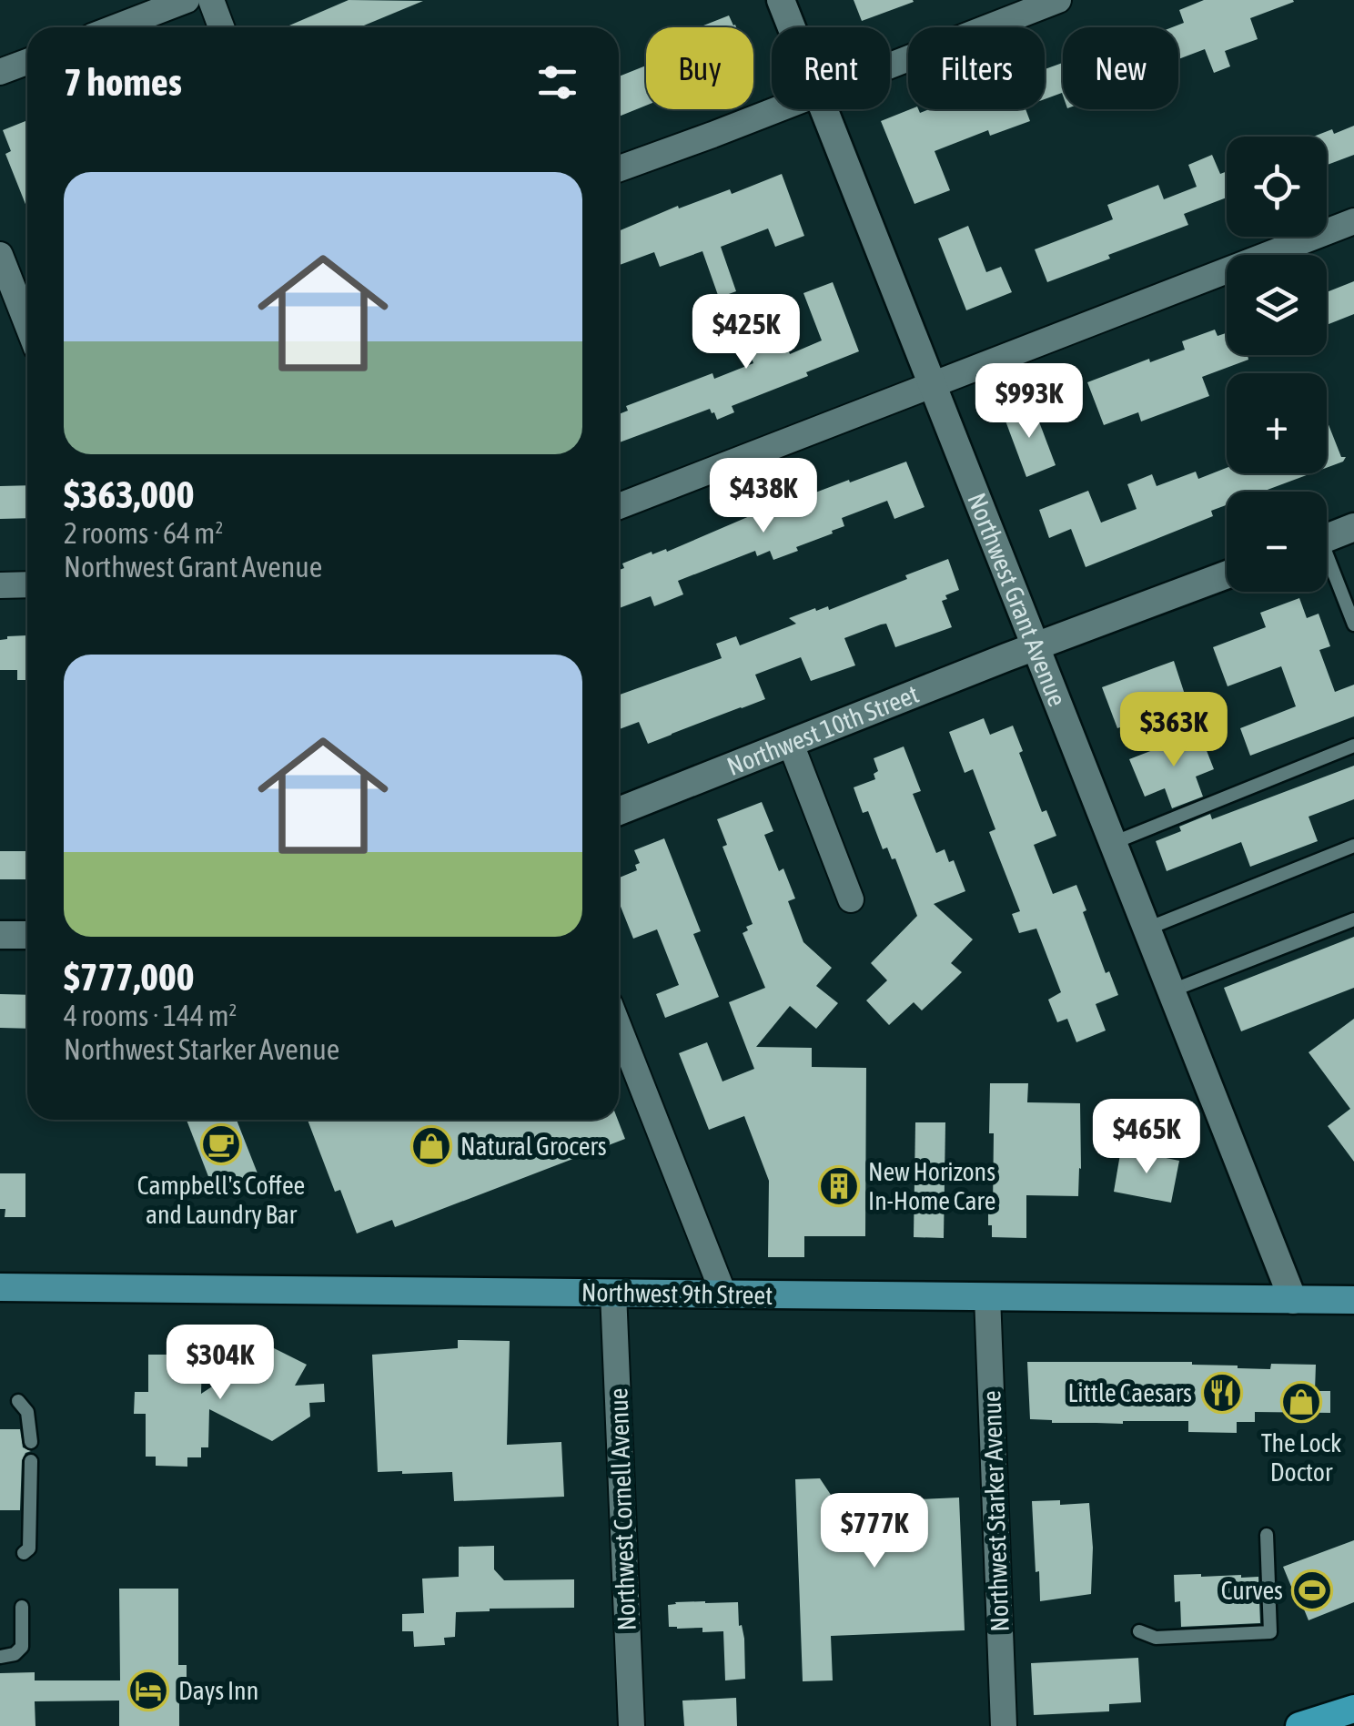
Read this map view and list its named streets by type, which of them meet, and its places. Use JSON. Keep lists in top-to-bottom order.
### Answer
{
  "streets": {
    "main road": ["Northwest Grant Avenue", "Northwest 10th Street", "Northwest 9th Street"],
    "street": ["Northwest Cornell Avenue", "Northwest Starker Avenue"]
  },
  "crossings": [
    ["Northwest Grant Avenue", "Northwest 10th Street"],
    ["Northwest Grant Avenue", "Northwest 9th Street"],
    ["Northwest 9th Street", "Northwest Cornell Avenue"],
    ["Northwest 9th Street", "Northwest Starker Avenue"]
  ],
  "places": {
    "cafe": ["Campbell's Coffee and Laundry Bar"],
    "shop": ["Natural Grocers", "The Lock Doctor"],
    "building": ["New Horizons In-Home Care"],
    "restaurant": ["Little Caesars"],
    "sports": ["Curves"],
    "hotel": ["Days Inn"]
  },
  "page": {
    "chip": [
      "Buy",
      "Rent",
      "Filters",
      "New"
    ],
    "heading": "7 homes",
    "map_buttons": ["+", "−"],
    "list": [
      {
        "name": "$363,000",
        "note": "2 rooms · 64 m² · Northwest Grant Avenue"
      },
      {
        "name": "$777,000",
        "note": "4 rooms · 144 m² · Northwest Starker Avenue"
      }
    ],
    "price": [
      "$425K",
      "$993K",
      "$438K",
      "$363K",
      "$465K",
      "$304K",
      "$777K"
    ]
  }
}
